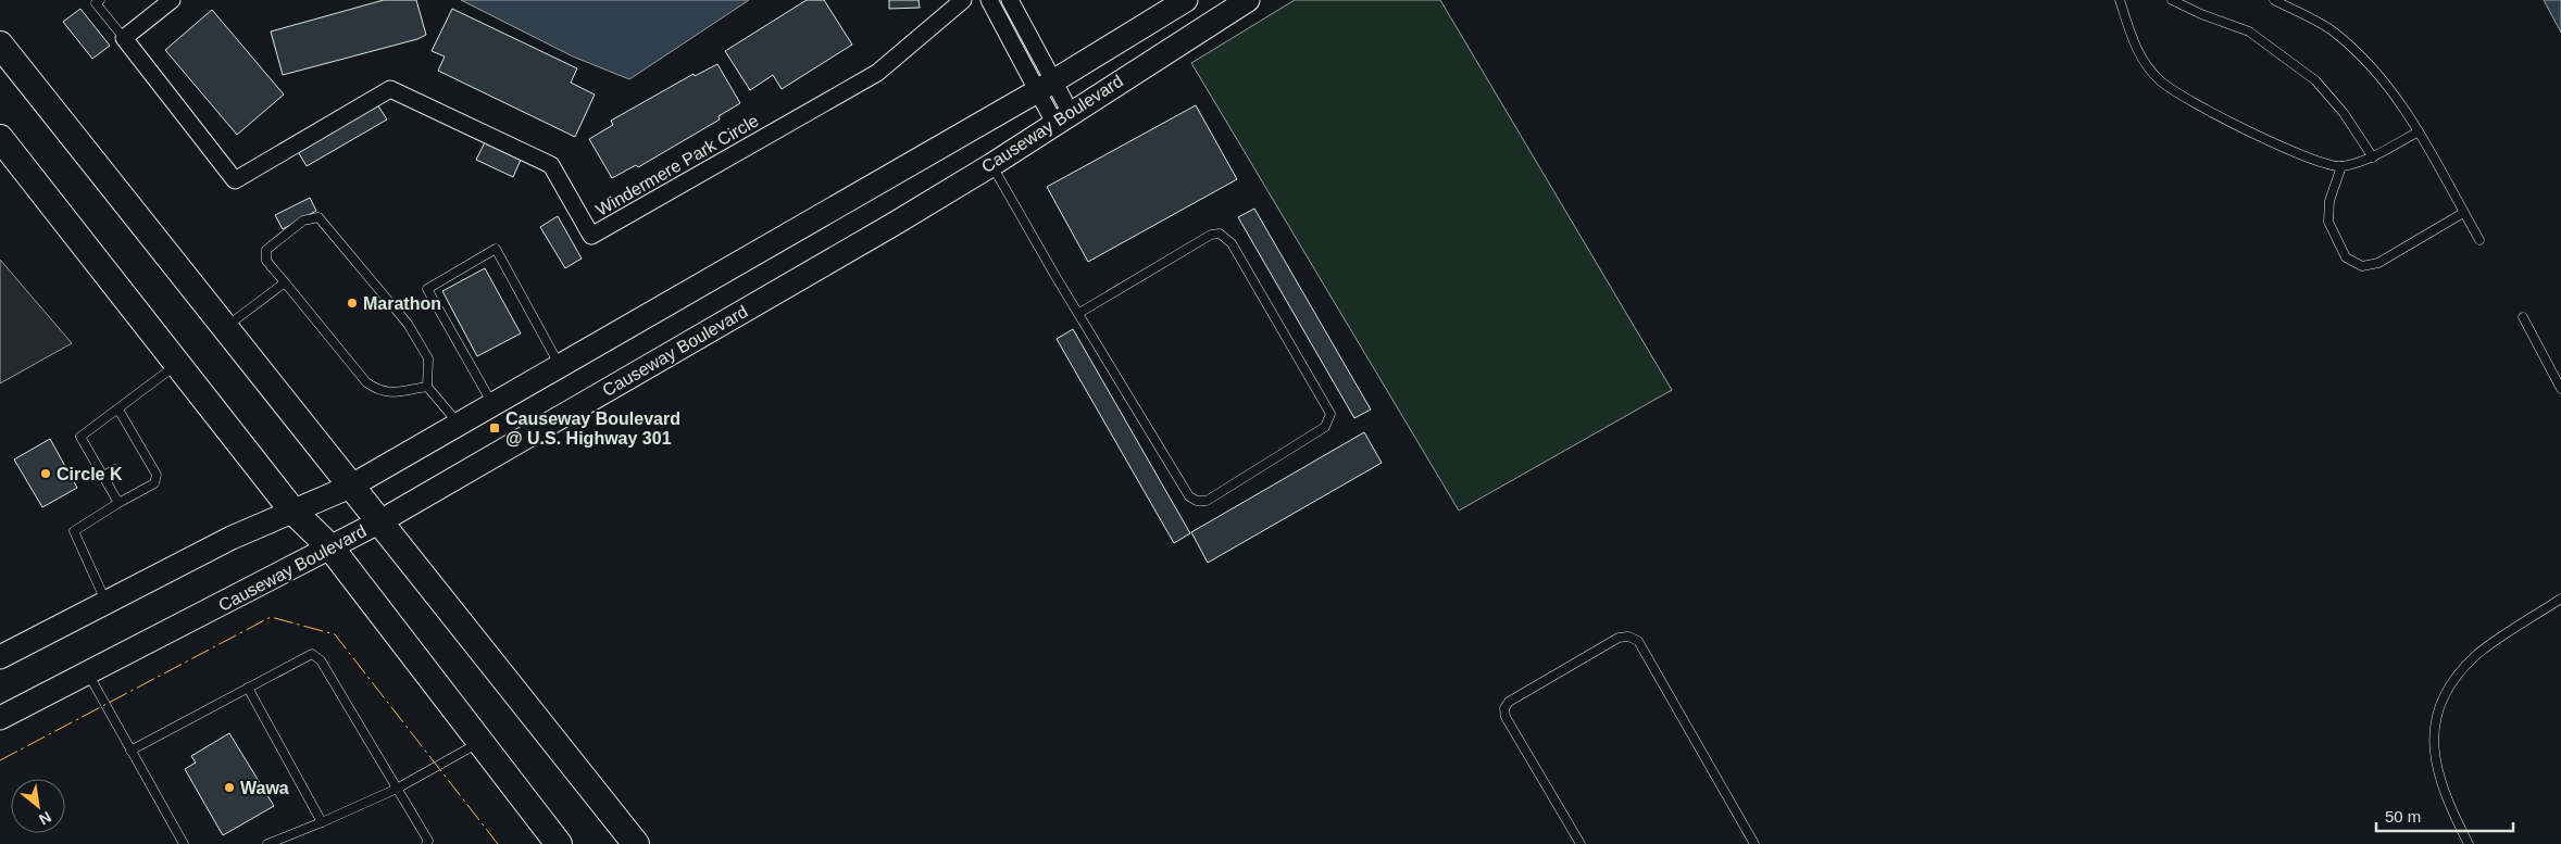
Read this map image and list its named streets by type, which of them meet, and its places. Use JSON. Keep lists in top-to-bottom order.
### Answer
{
  "streets": {
    "main road": ["Causeway Boulevard"],
    "street": ["Windermere Park Circle"]
  },
  "places": {
    "other": ["Marathon", "Circle K", "Wawa"],
    "transit": ["Causeway Boulevard @ U.S. Highway 301"]
  },
  "scale_bar": "50 m",
  "north": "bottom right"
}
